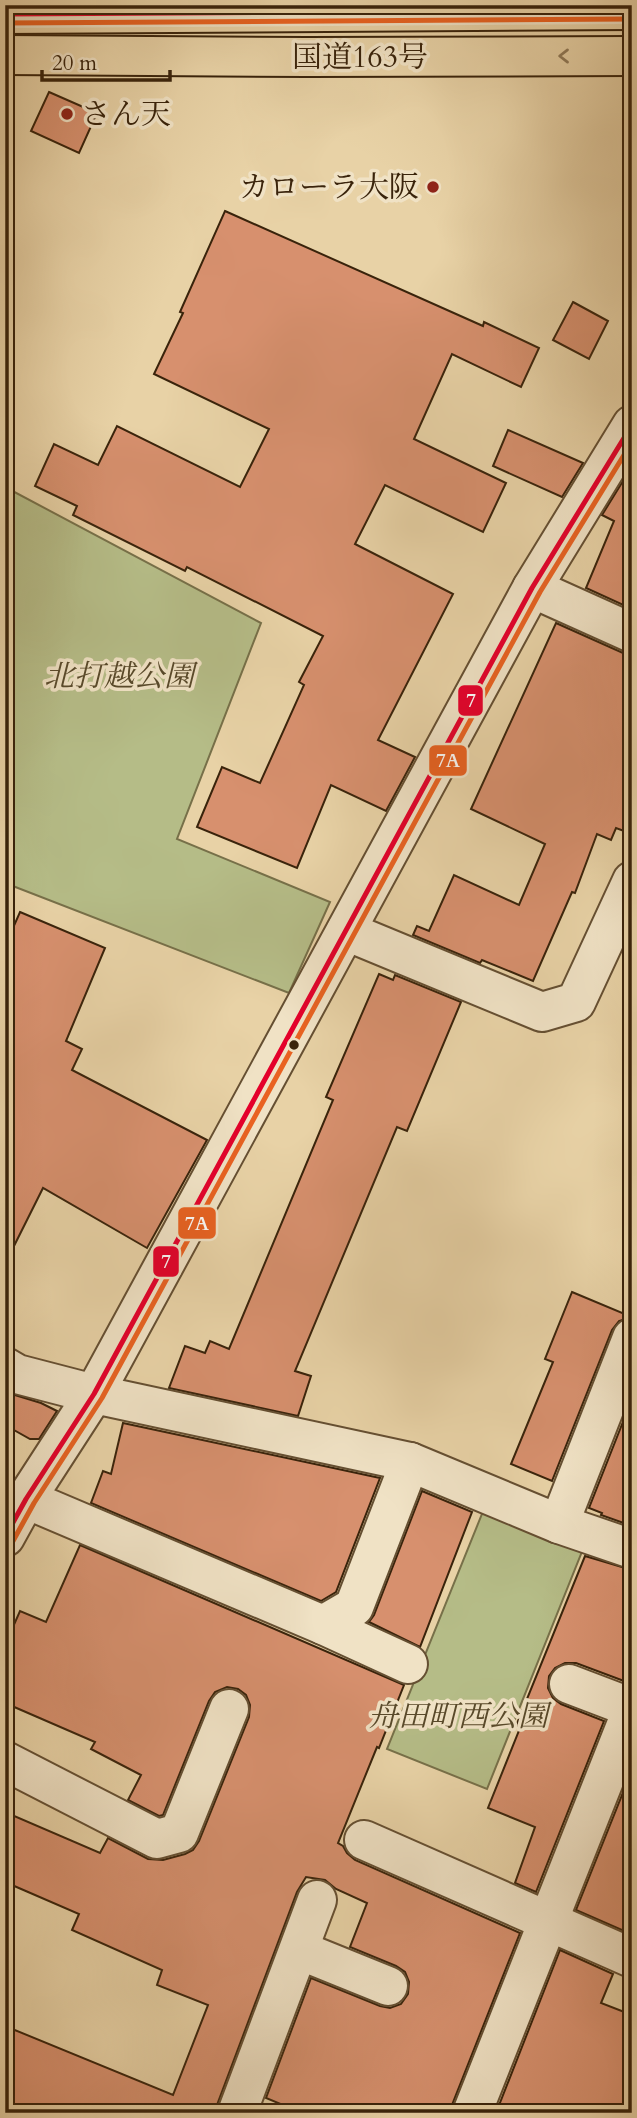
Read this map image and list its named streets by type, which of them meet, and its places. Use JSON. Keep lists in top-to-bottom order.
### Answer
{
  "streets": {
    "highway": ["国道163号"]
  },
  "parks": ["北打越公園", "舟田町西公園"],
  "places": ["さん天", "カローラ大阪"],
  "lines": ["transit line 7", "transit line 7A"],
  "scale_bar": "20 m"
}
